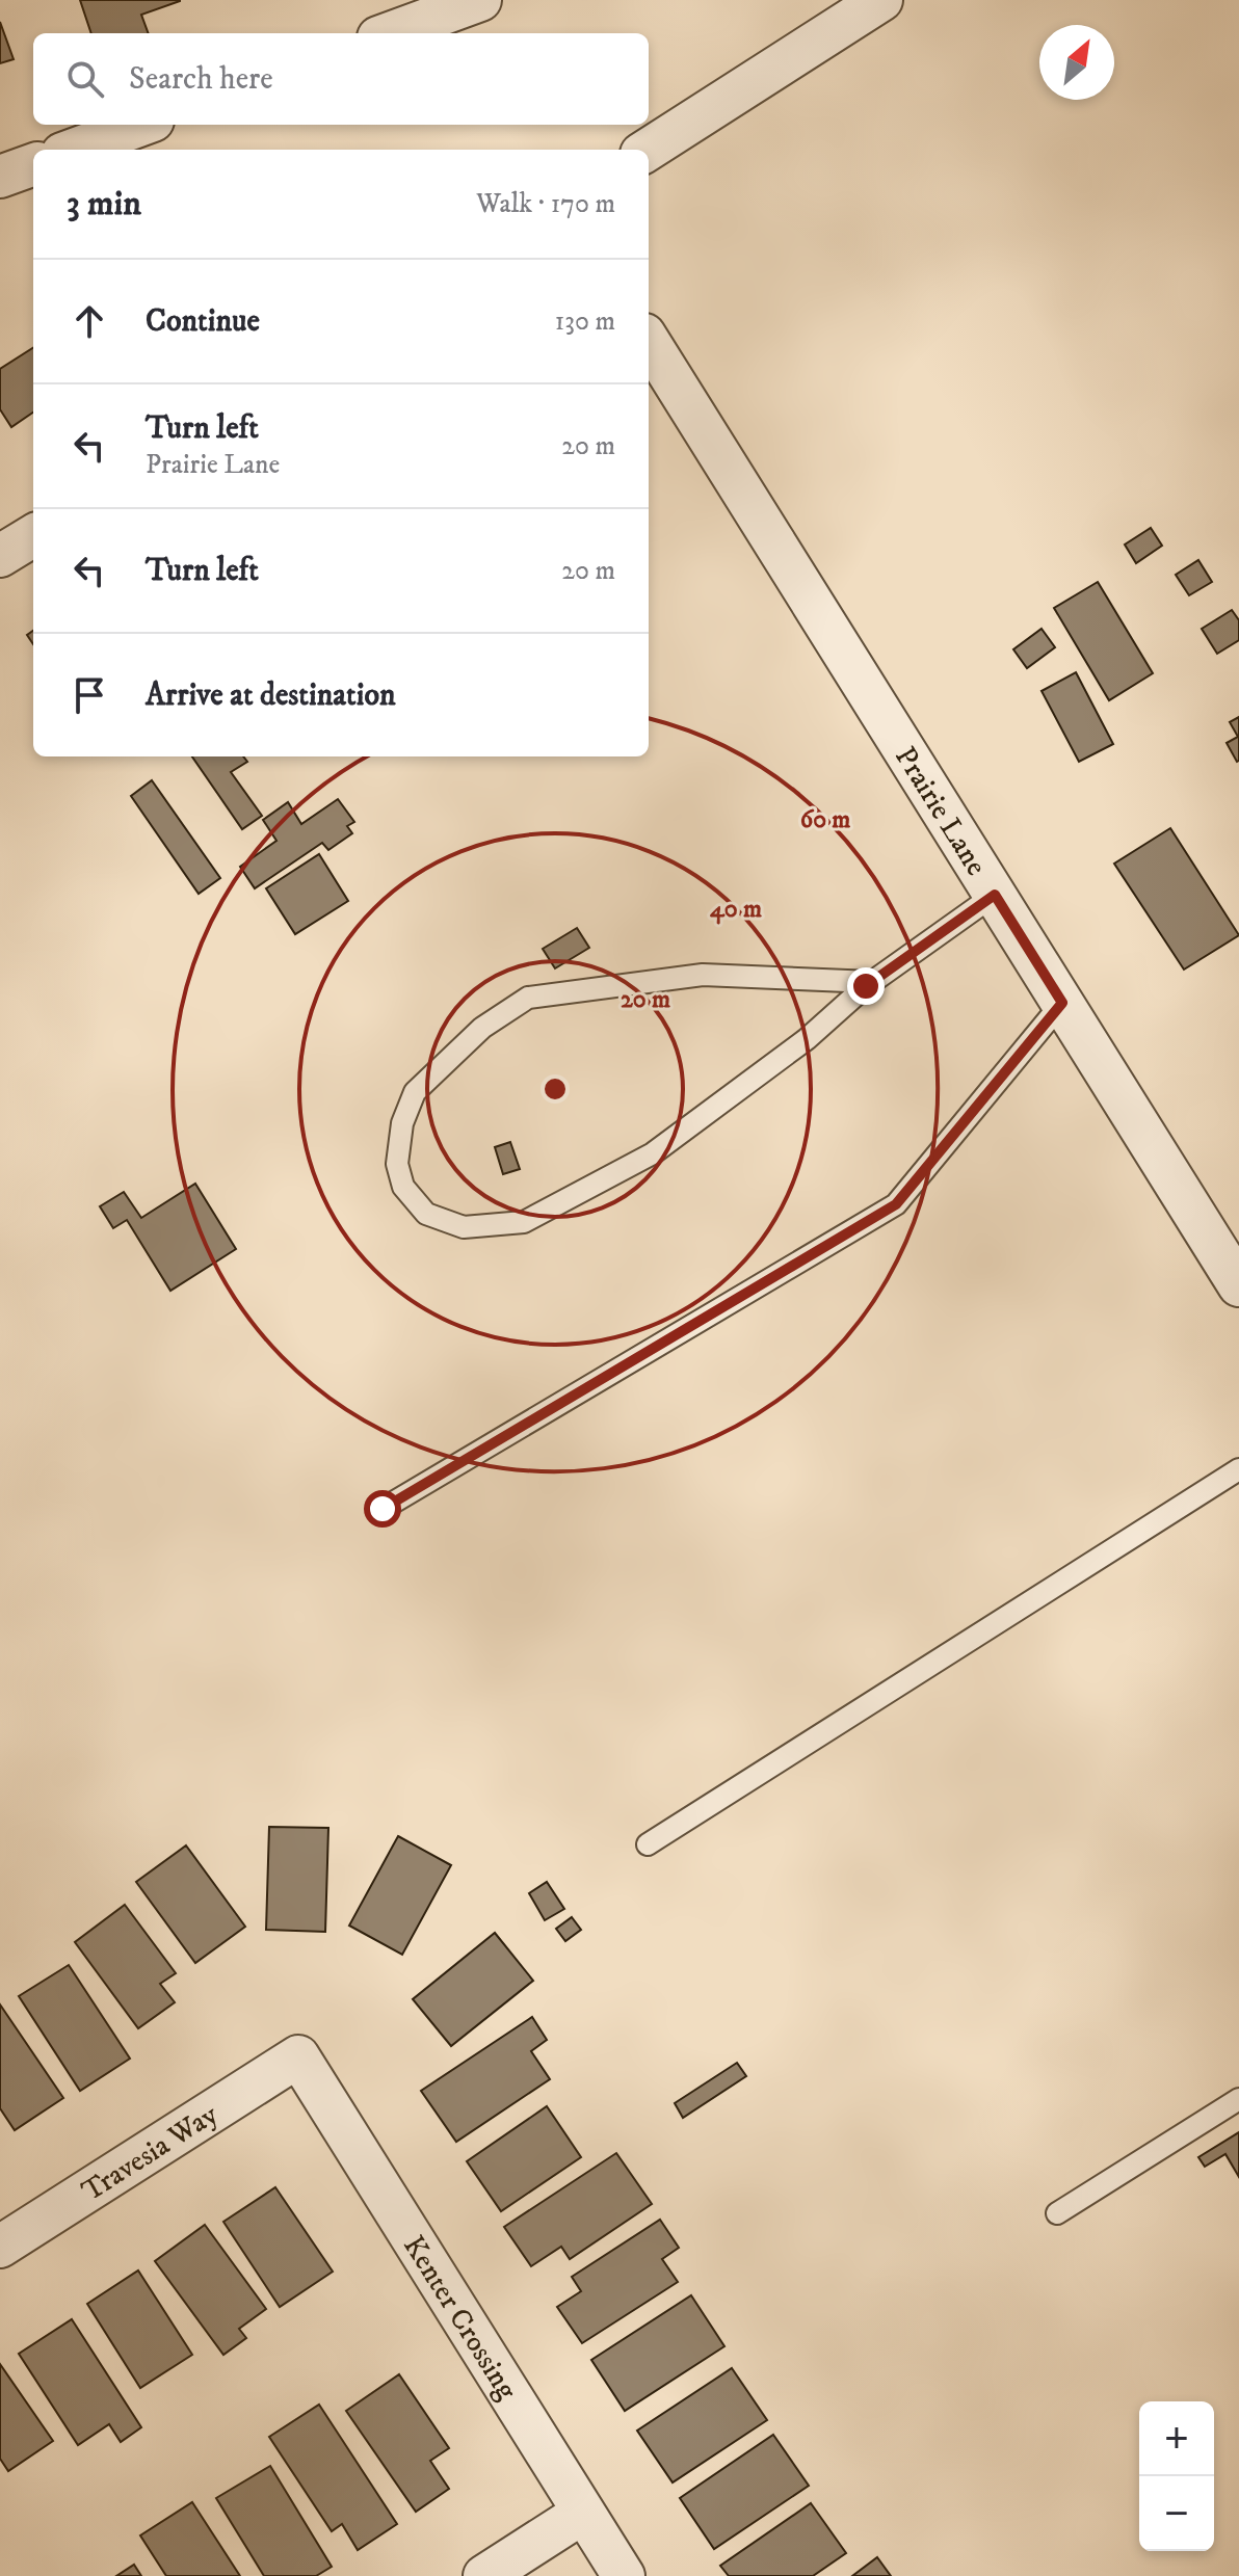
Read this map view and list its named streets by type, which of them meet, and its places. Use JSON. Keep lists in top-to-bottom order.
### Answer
{
  "streets": {
    "street": ["Prairie Lane", "Travesia Way", "Kenter Crossing"]
  },
  "crossings": [
    ["Travesia Way", "Kenter Crossing"]
  ],
  "north": "top right",
  "page": {
    "search": "Search here",
    "heading": ["3 min", "Walk · 170 m"],
    "list": [
      ["Continue", "130 m"],
      ["Turn left", "Prairie Lane", "20 m"],
      ["Turn left", "20 m"],
      "Arrive at destination"
    ],
    "map_buttons": ["+", "−"]
  },
  "rings": ["60 m", "40 m", "20 m"]
}
